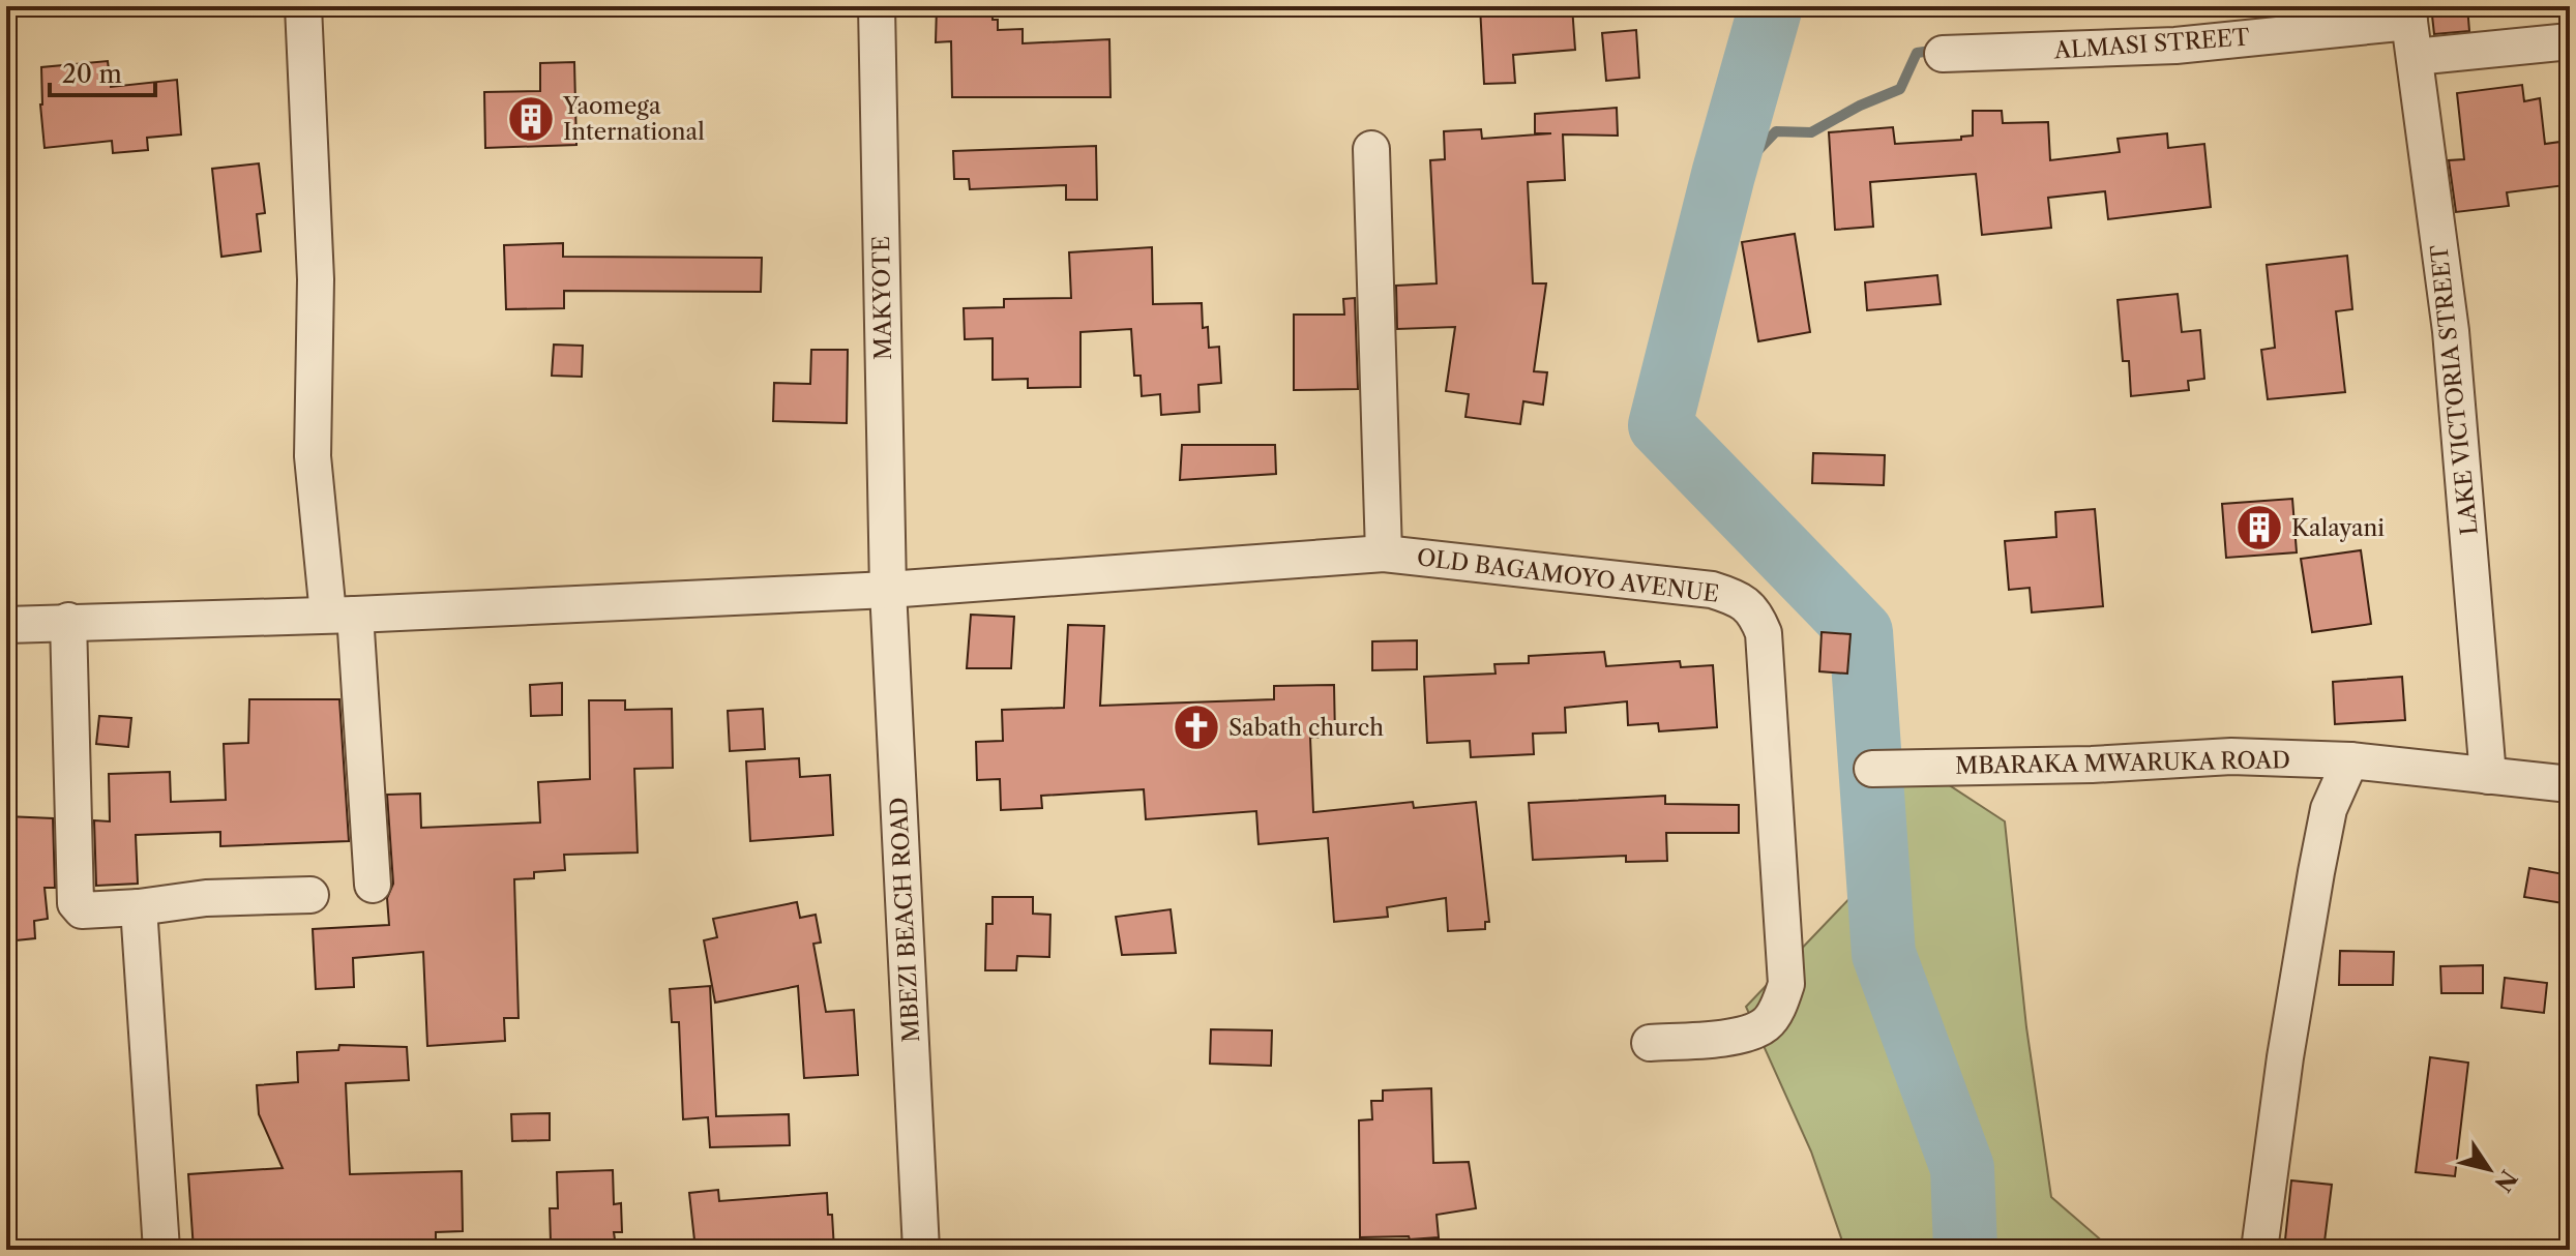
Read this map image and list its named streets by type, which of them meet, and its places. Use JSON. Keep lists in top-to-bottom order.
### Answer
{
  "streets": {
    "street": [
      "ALMASI STREET",
      "MAKYOTE",
      "LAKE VICTORIA STREET",
      "OLD BAGAMOYO AVENUE",
      "MBARAKA MWARUKA ROAD",
      "MBEZI BEACH ROAD"
    ]
  },
  "crossings": [
    ["ALMASI STREET", "LAKE VICTORIA STREET"],
    ["MAKYOTE", "OLD BAGAMOYO AVENUE"],
    ["MAKYOTE", "MBEZI BEACH ROAD"],
    ["LAKE VICTORIA STREET", "MBARAKA MWARUKA ROAD"],
    ["OLD BAGAMOYO AVENUE", "MBEZI BEACH ROAD"]
  ],
  "places": {
    "building": ["Yaomega International", "Kalayani"],
    "church": ["Sabath church"]
  },
  "scale_bar": "20 m",
  "north": "bottom right"
}
